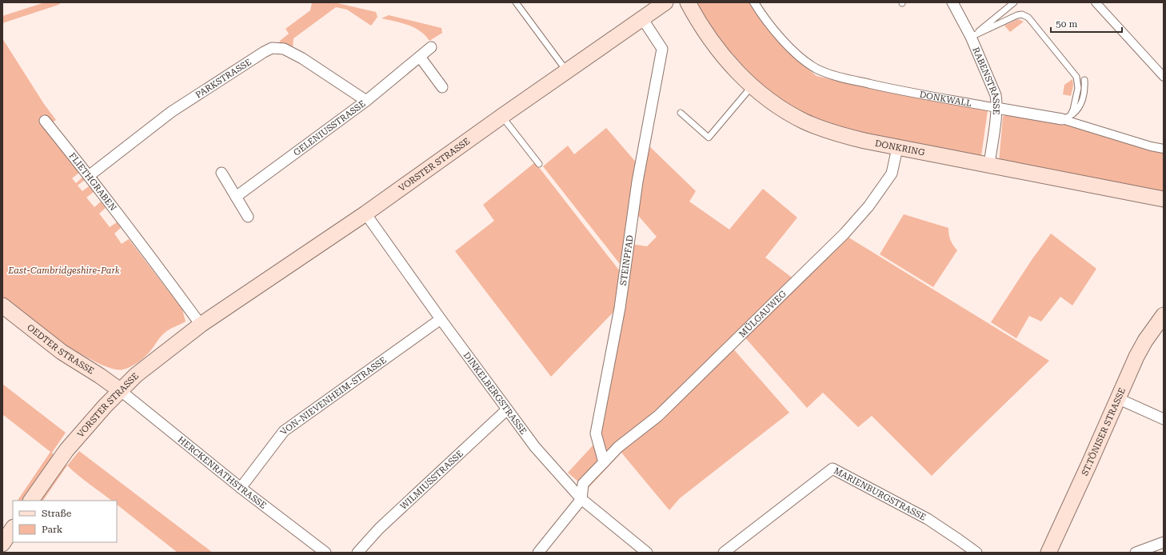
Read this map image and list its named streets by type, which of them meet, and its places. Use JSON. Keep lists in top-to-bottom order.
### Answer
{
  "streets": {
    "main road": [
      "DONKRING",
      "VORSTER STRASSE",
      "OEDTER STRASSE",
      "ST.TÖNISER STRASSE"
    ],
    "street": [
      "PARKSTRASSE",
      "RABENSTRASSE",
      "DONKWALL",
      "GELENIUSSTRASSE",
      "FLIETHGRABEN",
      "STEINPFAD",
      "MÜLGAUWEG",
      "DINKELBERGSTRASSE",
      "VON-NIEVENHEIM-STRASSE",
      "HERCKENRATHSTRASSE",
      "WILMIUSSTRASSE",
      "MARIENBURGSTRASSE"
    ]
  },
  "crossings": [
    ["PARKSTRASSE", "GELENIUSSTRASSE"],
    ["PARKSTRASSE", "FLIETHGRABEN"],
    ["RABENSTRASSE", "DONKWALL"],
    ["RABENSTRASSE", "DONKRING"],
    ["DONKRING", "MÜLGAUWEG"],
    ["VORSTER STRASSE", "FLIETHGRABEN"],
    ["VORSTER STRASSE", "STEINPFAD"],
    ["VORSTER STRASSE", "OEDTER STRASSE"],
    ["VORSTER STRASSE", "DINKELBERGSTRASSE"],
    ["VORSTER STRASSE", "HERCKENRATHSTRASSE"],
    ["STEINPFAD", "MÜLGAUWEG"],
    ["OEDTER STRASSE", "HERCKENRATHSTRASSE"],
    ["DINKELBERGSTRASSE", "VON-NIEVENHEIM-STRASSE"],
    ["DINKELBERGSTRASSE", "WILMIUSSTRASSE"],
    ["VON-NIEVENHEIM-STRASSE", "HERCKENRATHSTRASSE"]
  ],
  "parks": ["East-Cambridgeshire-Park"],
  "legend": ["Straße", "Park"],
  "scale_bar": "50 m"
}
